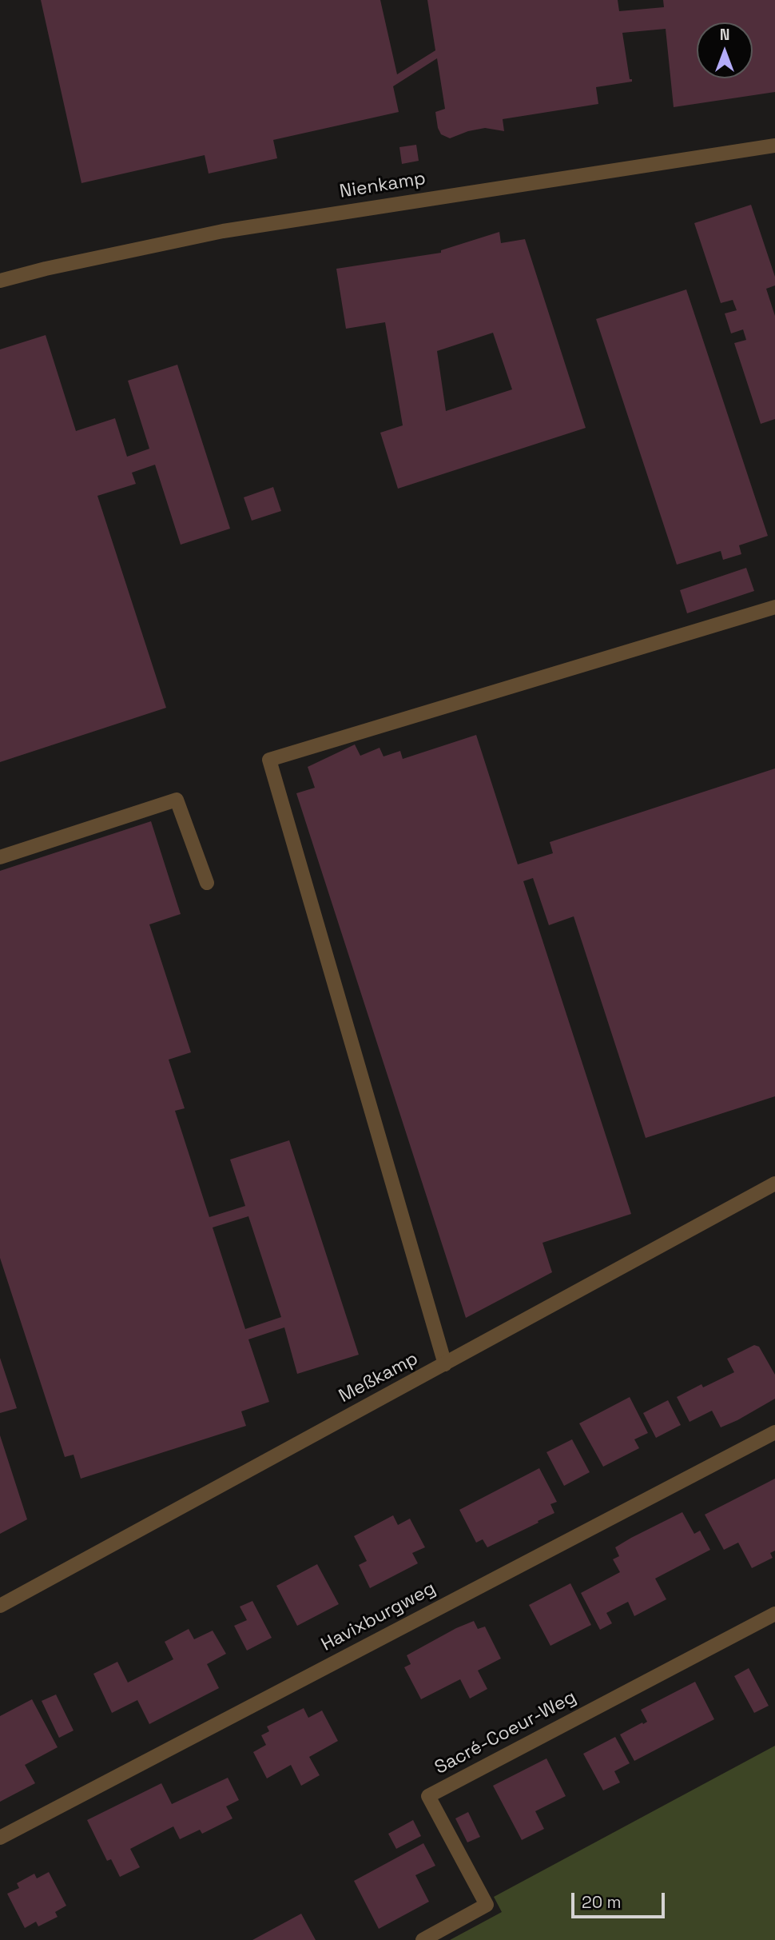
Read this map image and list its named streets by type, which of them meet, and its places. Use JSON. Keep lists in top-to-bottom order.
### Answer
{
  "streets": {
    "street": [
      "Nienkamp",
      "Meßkamp",
      "Havixburgweg",
      "Sacré-Coeur-Weg"
    ]
  },
  "scale_bar": "20 m",
  "north": "top"
}
